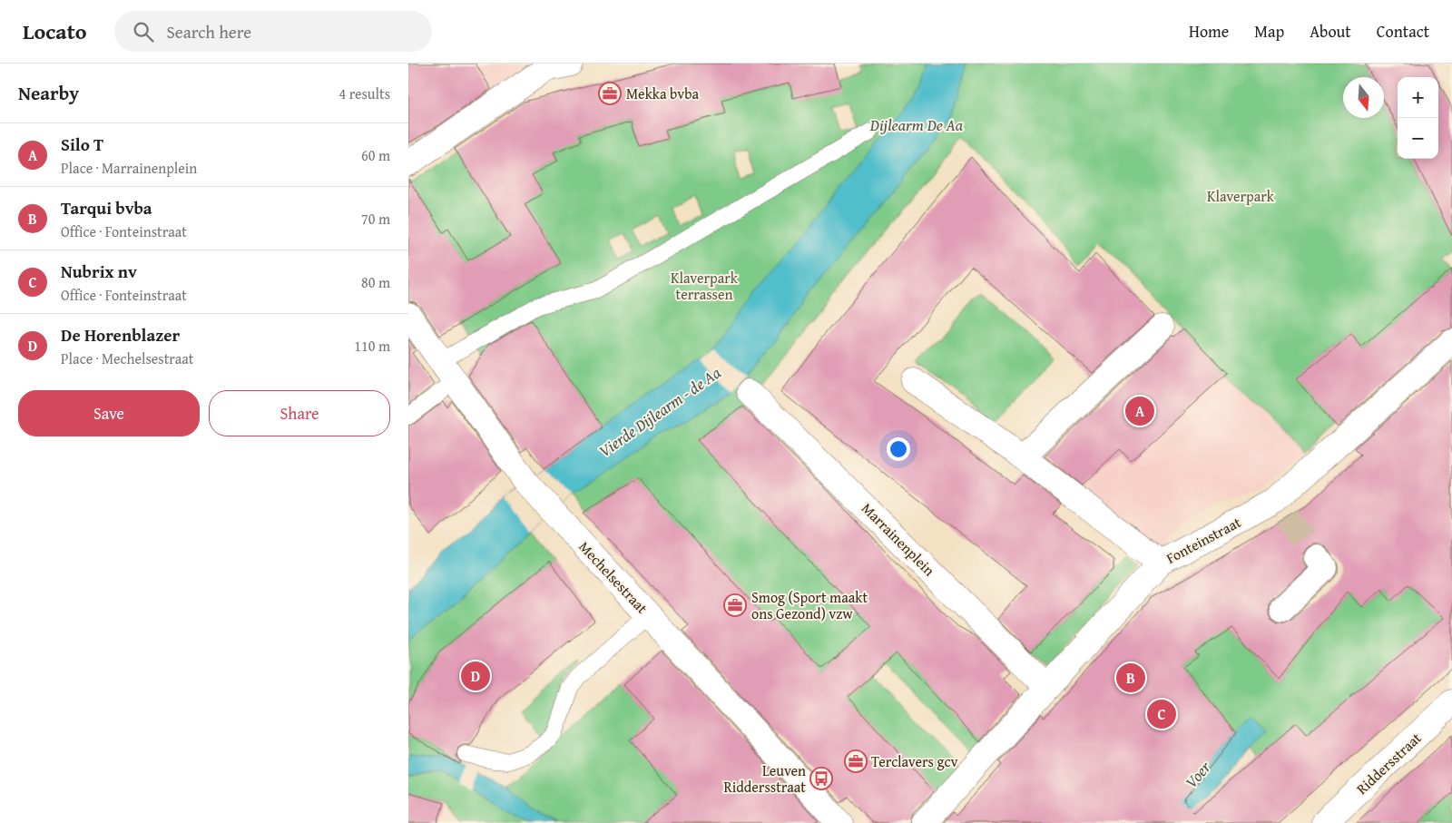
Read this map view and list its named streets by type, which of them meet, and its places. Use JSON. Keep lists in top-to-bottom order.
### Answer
{
  "streets": {
    "street": [
      "Marrainenplein",
      "Fonteinstraat",
      "Mechelsestraat",
      "Riddersstraat"
    ]
  },
  "crossings": [
    ["Marrainenplein", "Fonteinstraat"]
  ],
  "water": ["Dijlearm De Aa", "Vierde Dijlearm - de Aa", "Voer"],
  "parks": ["Klaverpark", "Klaverpark terrassen"],
  "places": {
    "office": ["Mekka bvba", "Smog (Sport maakt ons Gezond) vzw", "Terclavers gcv"],
    "bus stop": ["Leuven Riddersstraat"]
  },
  "north": "bottom",
  "page": {
    "header": "Locato",
    "search": "Search here",
    "nav": [
      "Home",
      "Map",
      "About",
      "Contact"
    ],
    "heading": ["Nearby", "4 results"],
    "map_buttons": ["+", "−"],
    "list": [
      {
        "mark": "A",
        "name": "Silo T",
        "note": "Place · Marrainenplein",
        "value": "60 m"
      },
      {
        "mark": "B",
        "name": "Tarqui bvba",
        "note": "Office · Fonteinstraat",
        "value": "70 m"
      },
      {
        "mark": "C",
        "name": "Nubrix nv",
        "note": "Office · Fonteinstraat",
        "value": "80 m"
      },
      {
        "mark": "D",
        "name": "De Horenblazer",
        "note": "Place · Mechelsestraat",
        "value": "110 m"
      }
    ],
    "buttons": ["Save", "Share"],
    "pins": [
      "A",
      "D",
      "B",
      "C"
    ]
  }
}
